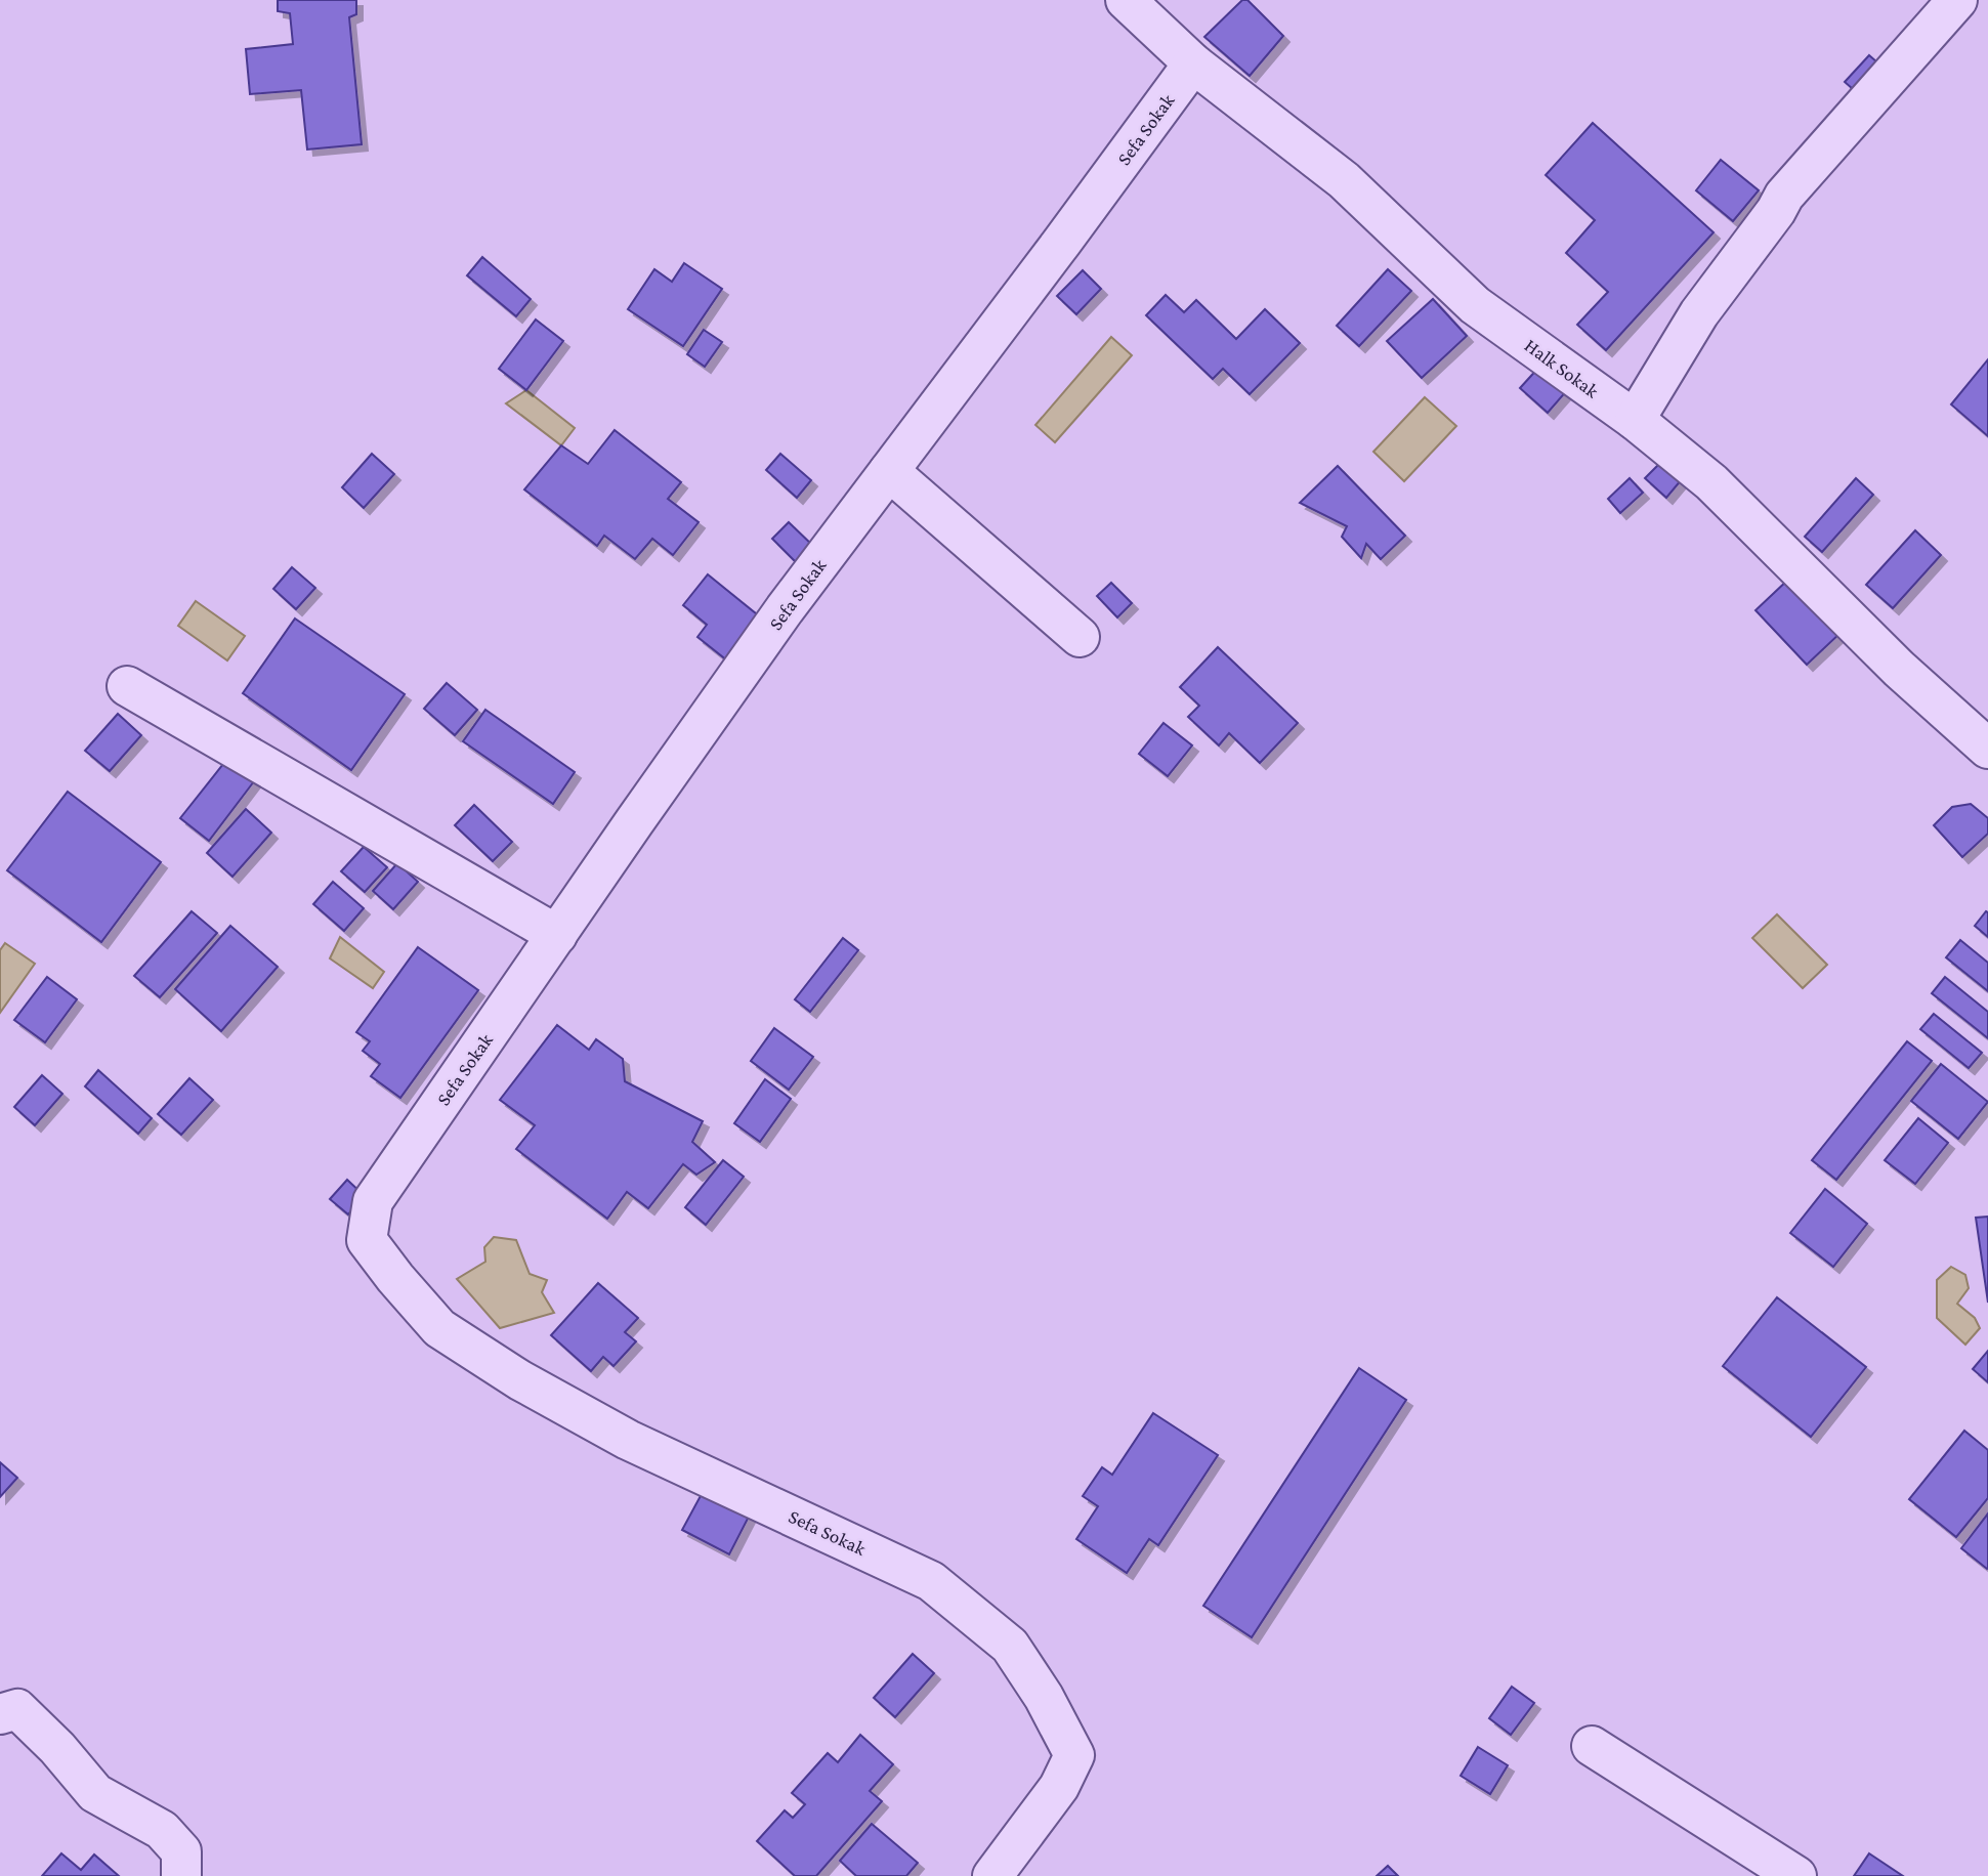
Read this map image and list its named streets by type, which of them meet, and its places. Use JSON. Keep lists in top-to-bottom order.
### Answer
{
  "streets": {
    "street": ["Sefa Sokak", "Halk Sokak"]
  },
  "crossings": [
    ["Sefa Sokak", "Halk Sokak"]
  ]
}
